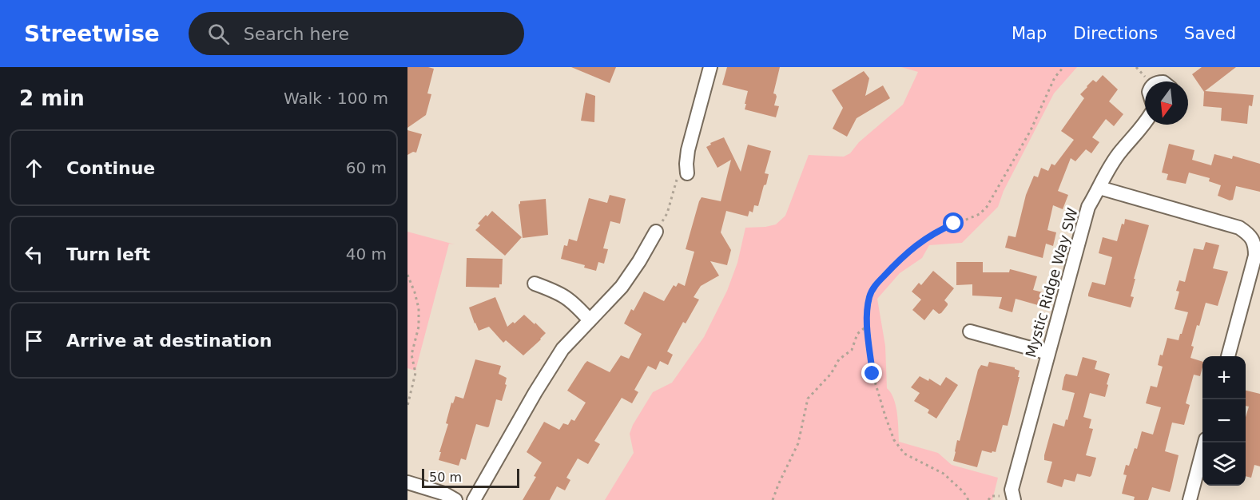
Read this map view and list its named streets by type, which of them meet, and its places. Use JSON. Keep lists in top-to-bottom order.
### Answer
{
  "streets": {
    "street": ["Mystic Ridge Way SW"]
  },
  "scale_bar": "50 m",
  "north": "bottom",
  "page": {
    "header": "Streetwise",
    "search": "Search here",
    "nav": ["Map", "Directions", "Saved"],
    "heading": ["2 min", "Walk · 100 m"],
    "list": [
      ["Continue", "60 m"],
      ["Turn left", "40 m"],
      "Arrive at destination"
    ],
    "map_buttons": ["+", "−"],
    "scale": "50 m"
  }
}
